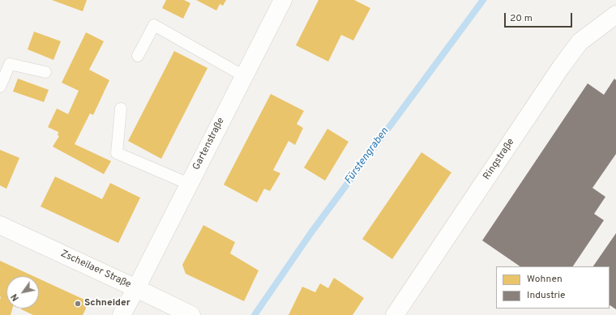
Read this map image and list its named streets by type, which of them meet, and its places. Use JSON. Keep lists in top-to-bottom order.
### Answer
{
  "streets": {
    "street": ["Gartenstraße", "Ringstraße", "Zscheilaer Straße"]
  },
  "crossings": [
    ["Gartenstraße", "Zscheilaer Straße"]
  ],
  "water": ["Fürstengraben"],
  "places": ["Schneider"],
  "legend": ["Wohnen", "Industrie"],
  "scale_bar": "20 m",
  "north": "bottom left"
}
